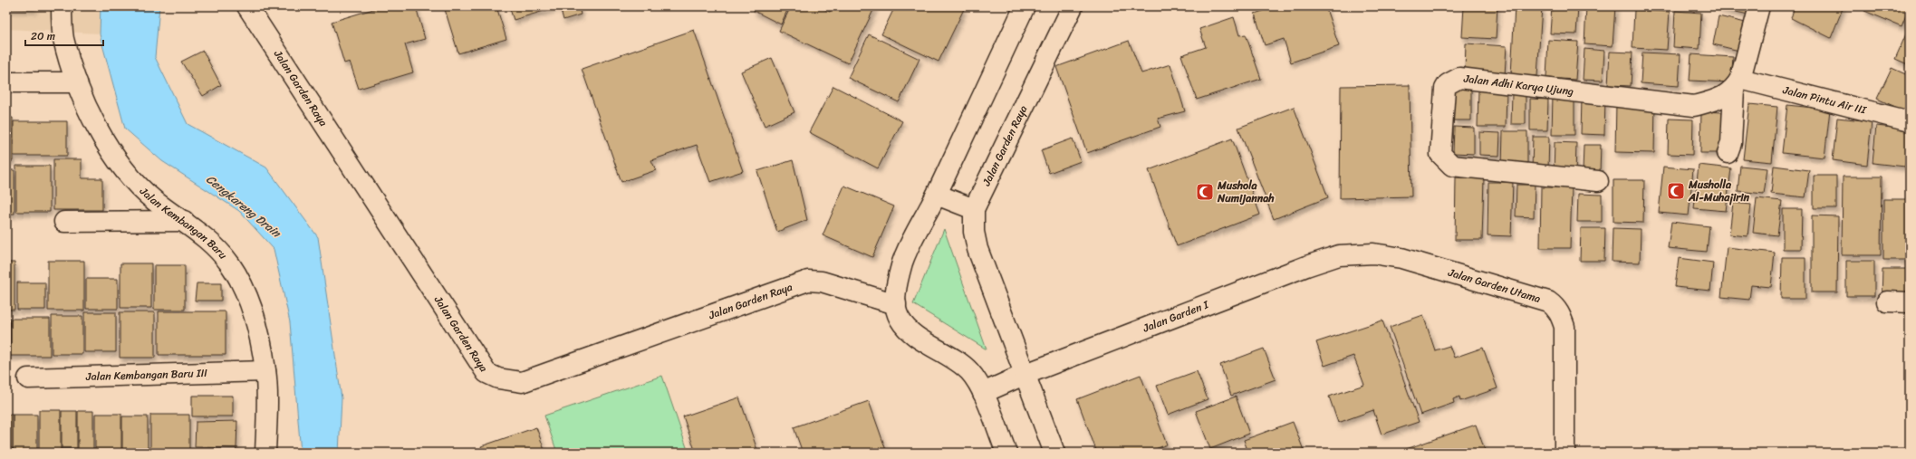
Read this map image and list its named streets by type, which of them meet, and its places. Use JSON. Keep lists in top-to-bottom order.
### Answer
{
  "streets": {
    "street": [
      "Jalan Adhi Karya Ujung",
      "Jalan Garden Raya",
      "Jalan Pintu Air III",
      "Jalan Kembangan Baru",
      "Jalan Garden Utama",
      "Jalan Garden I",
      "Jalan Kembangan Baru III"
    ]
  },
  "crossings": [
    ["Jalan Adhi Karya Ujung", "Jalan Pintu Air III"],
    ["Jalan Garden Raya", "Jalan Garden I"],
    ["Jalan Kembangan Baru", "Jalan Kembangan Baru III"],
    ["Jalan Garden Utama", "Jalan Garden I"]
  ],
  "water": ["Cengkareng Drain"],
  "places": {
    "mosque": ["Musholla Al-Muhajirin", "Mushola Numijannah"]
  },
  "scale_bar": "20 m"
}
